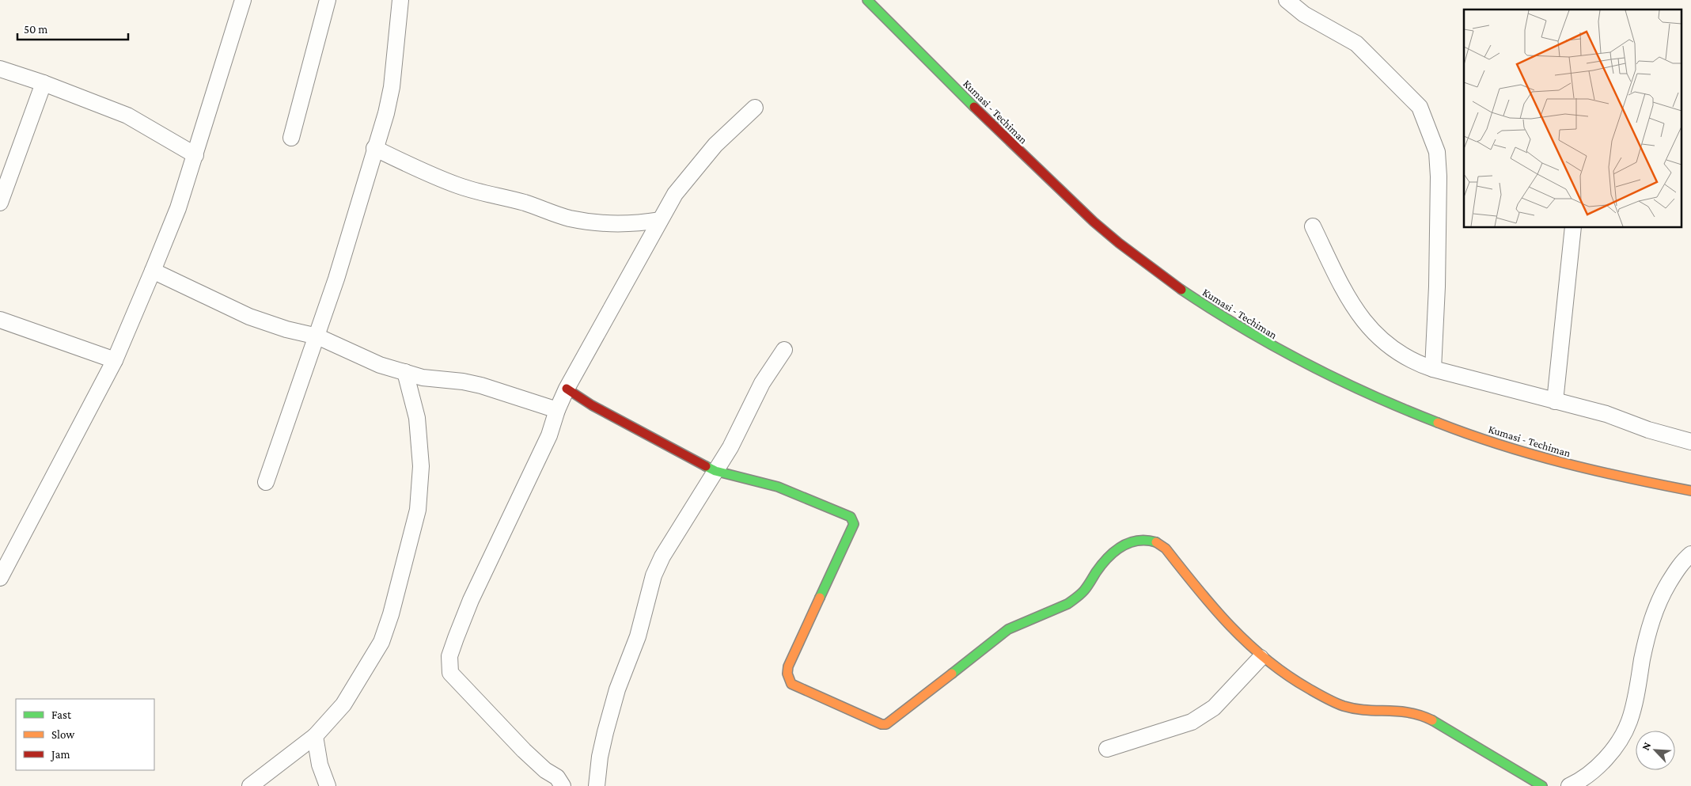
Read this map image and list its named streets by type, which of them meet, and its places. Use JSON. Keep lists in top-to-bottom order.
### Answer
{
  "streets": {
    "main road": ["Kumasi - Techiman"]
  },
  "legend": ["Fast", "Slow", "Jam"],
  "scale_bar": "50 m",
  "north": "top left"
}
